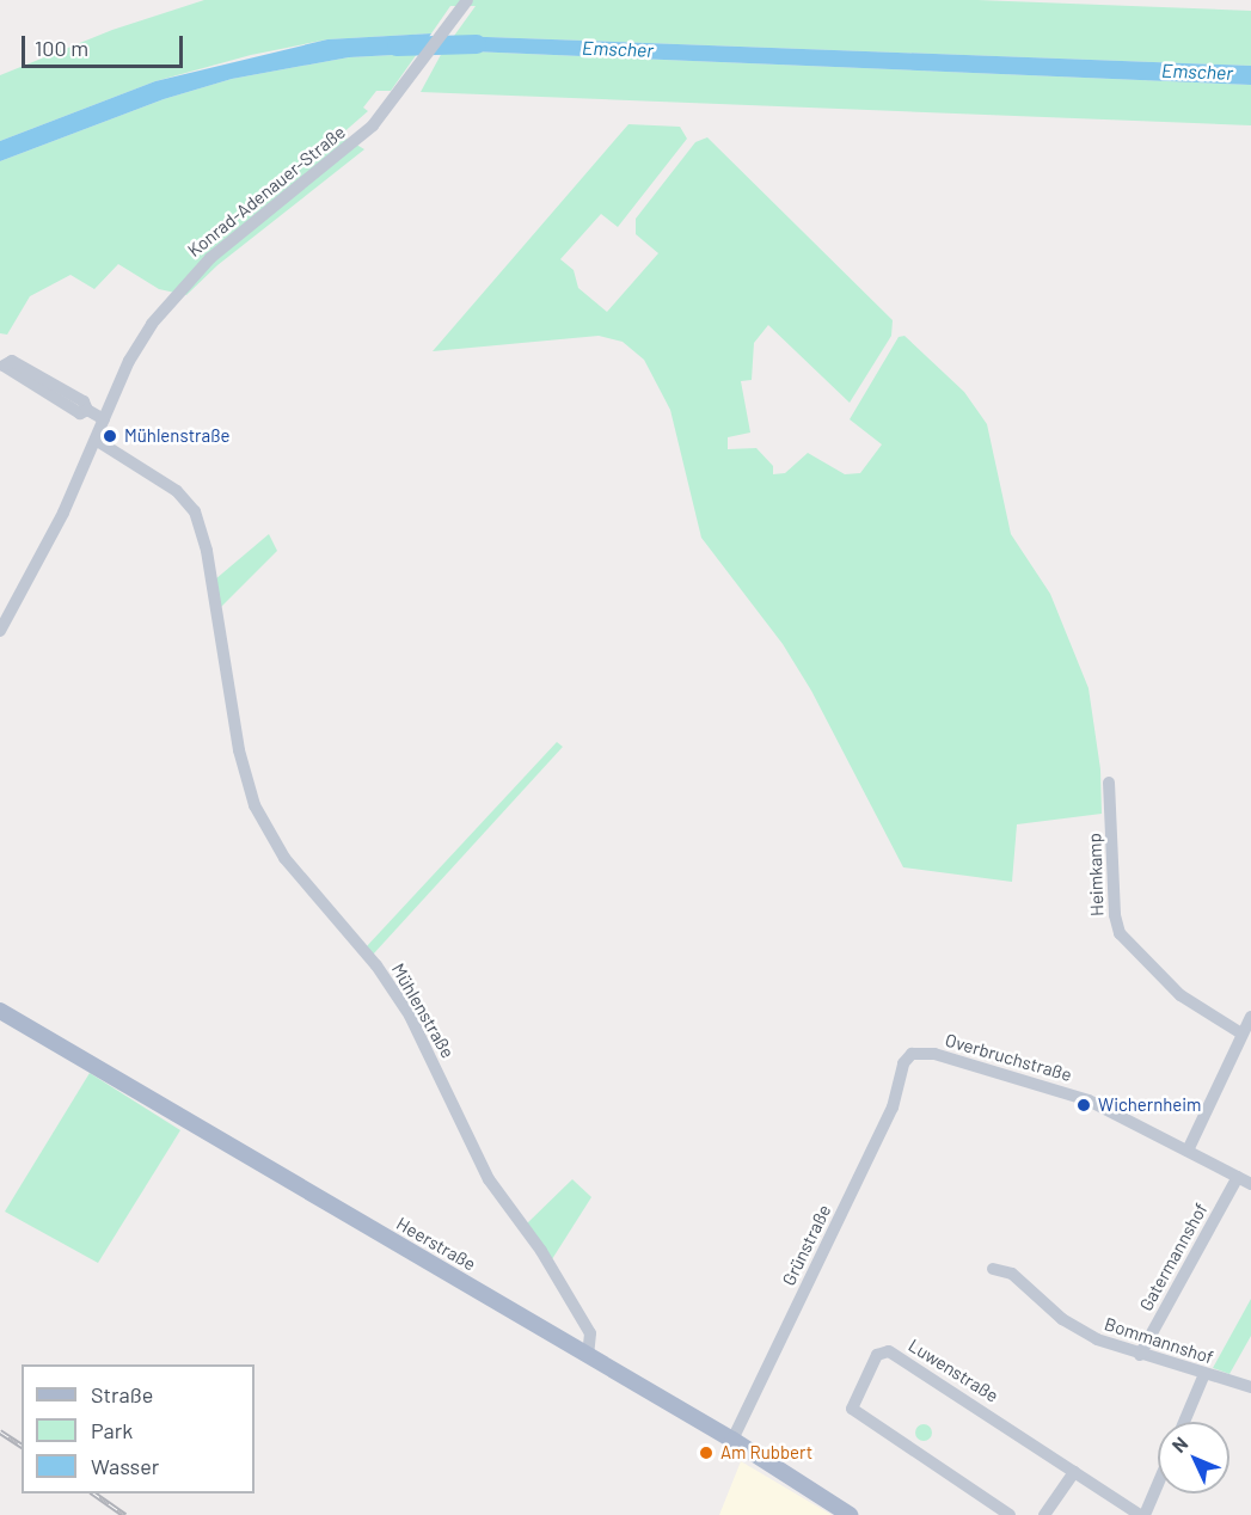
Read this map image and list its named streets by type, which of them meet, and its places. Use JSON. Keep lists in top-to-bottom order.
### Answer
{
  "streets": {
    "main road": ["Heerstraße"],
    "street": [
      "Konrad-Adenauer-Straße",
      "Heimkamp",
      "Mühlenstraße",
      "Overbruchstraße",
      "Grünstraße",
      "Gatermannshof",
      "Bommannshof",
      "Luwenstraße"
    ]
  },
  "crossings": [
    ["Konrad-Adenauer-Straße", "Mühlenstraße"],
    ["Mühlenstraße", "Heerstraße"],
    ["Overbruchstraße", "Grünstraße"],
    ["Overbruchstraße", "Gatermannshof"],
    ["Heerstraße", "Grünstraße"],
    ["Gatermannshof", "Bommannshof"]
  ],
  "water": ["Emscher"],
  "places": ["Mühlenstraße", "Wichernheim", "Am Rubbert"],
  "legend": ["Straße", "Park", "Wasser"],
  "scale_bar": "100 m",
  "north": "top left"
}
